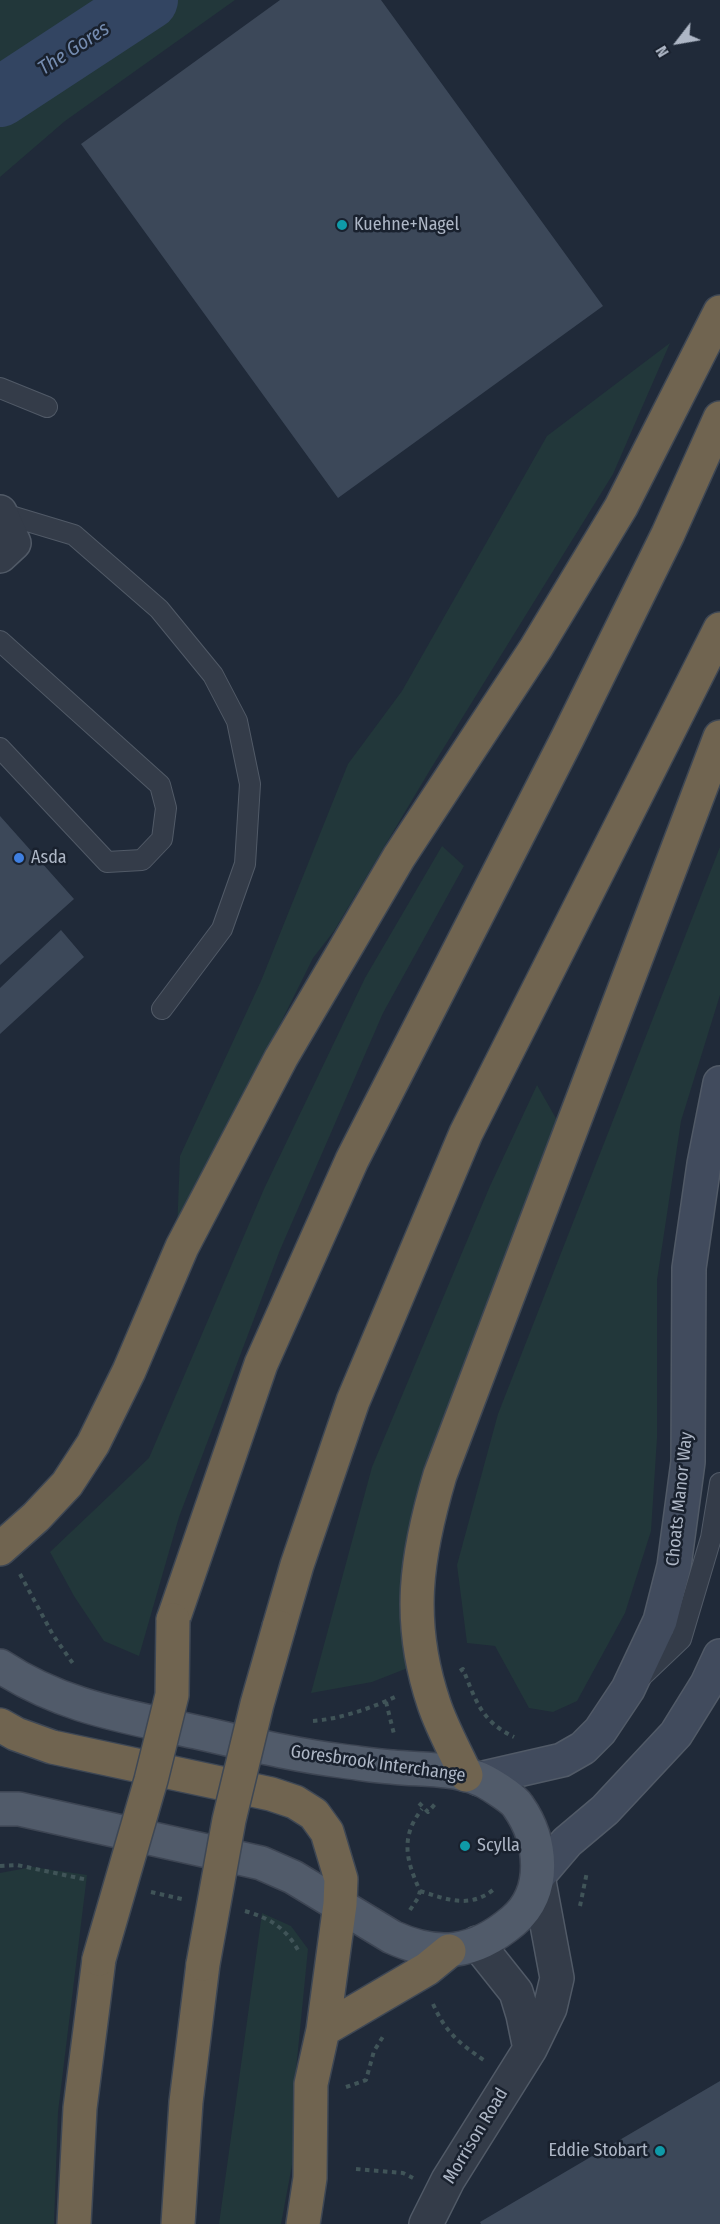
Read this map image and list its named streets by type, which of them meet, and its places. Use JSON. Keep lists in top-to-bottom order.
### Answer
{
  "streets": {
    "main road": ["Goresbrook Interchange"],
    "street": ["Choats Manor Way", "Morrison Road"]
  },
  "crossings": [
    ["Choats Manor Way", "Goresbrook Interchange"],
    ["Goresbrook Interchange", "Morrison Road"]
  ],
  "water": ["The Gores"],
  "places": [
    "Kuehne+Nagel",
    "Asda",
    "Scylla",
    "Eddie Stobart"
  ],
  "north": "bottom left"
}
